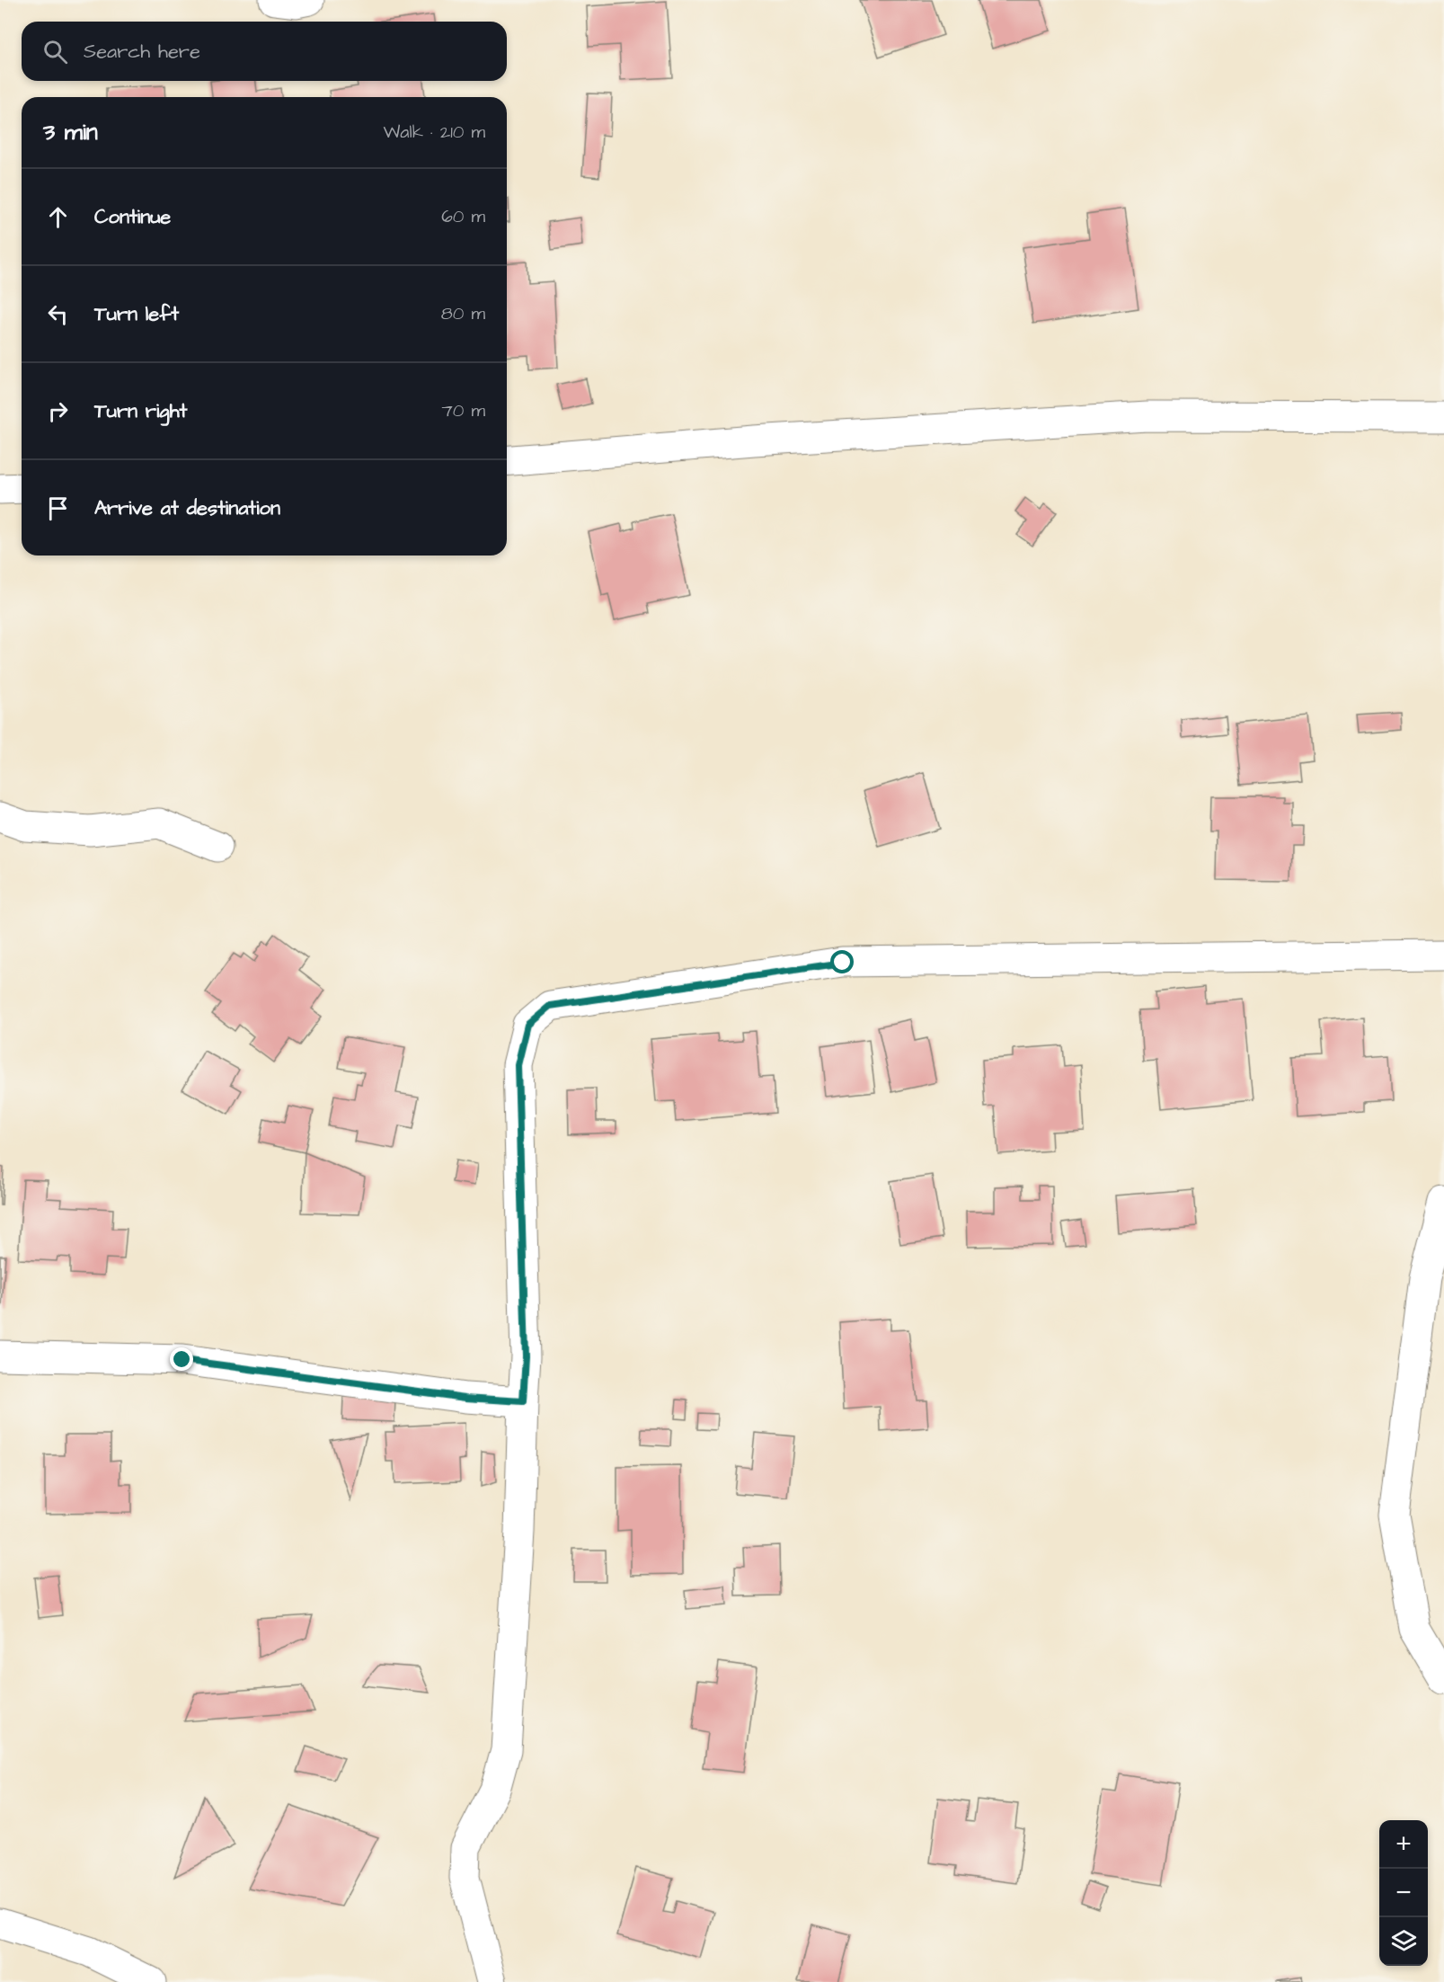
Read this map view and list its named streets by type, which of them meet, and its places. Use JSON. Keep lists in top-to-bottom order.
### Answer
{
  "page": {
    "search": "Search here",
    "heading": ["3 min", "Walk · 210 m"],
    "list": [
      ["Continue", "60 m"],
      ["Turn left", "80 m"],
      ["Turn right", "70 m"],
      "Arrive at destination"
    ],
    "map_buttons": ["+", "−"]
  }
}
